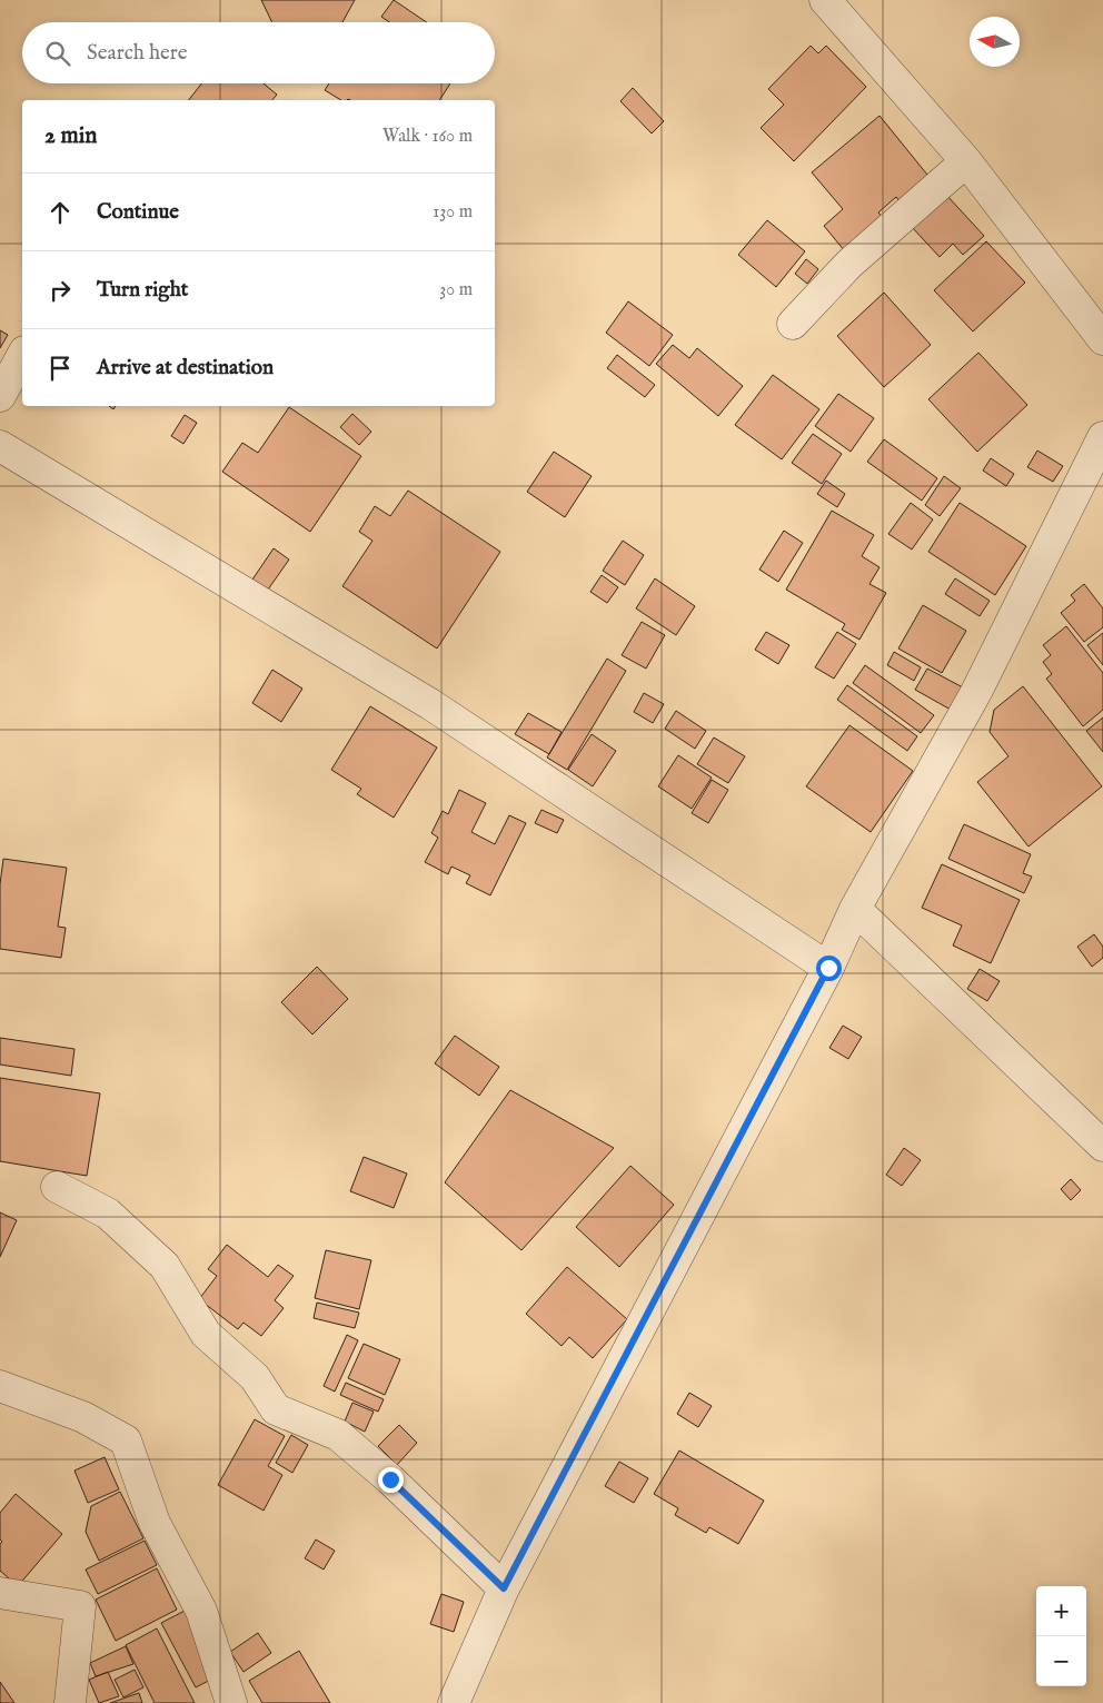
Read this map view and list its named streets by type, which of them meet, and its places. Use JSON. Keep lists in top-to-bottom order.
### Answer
{
  "north": "left",
  "page": {
    "search": "Search here",
    "heading": ["2 min", "Walk · 160 m"],
    "list": [
      ["Continue", "130 m"],
      ["Turn right", "30 m"],
      "Arrive at destination"
    ],
    "map_buttons": ["+", "−"]
  }
}
